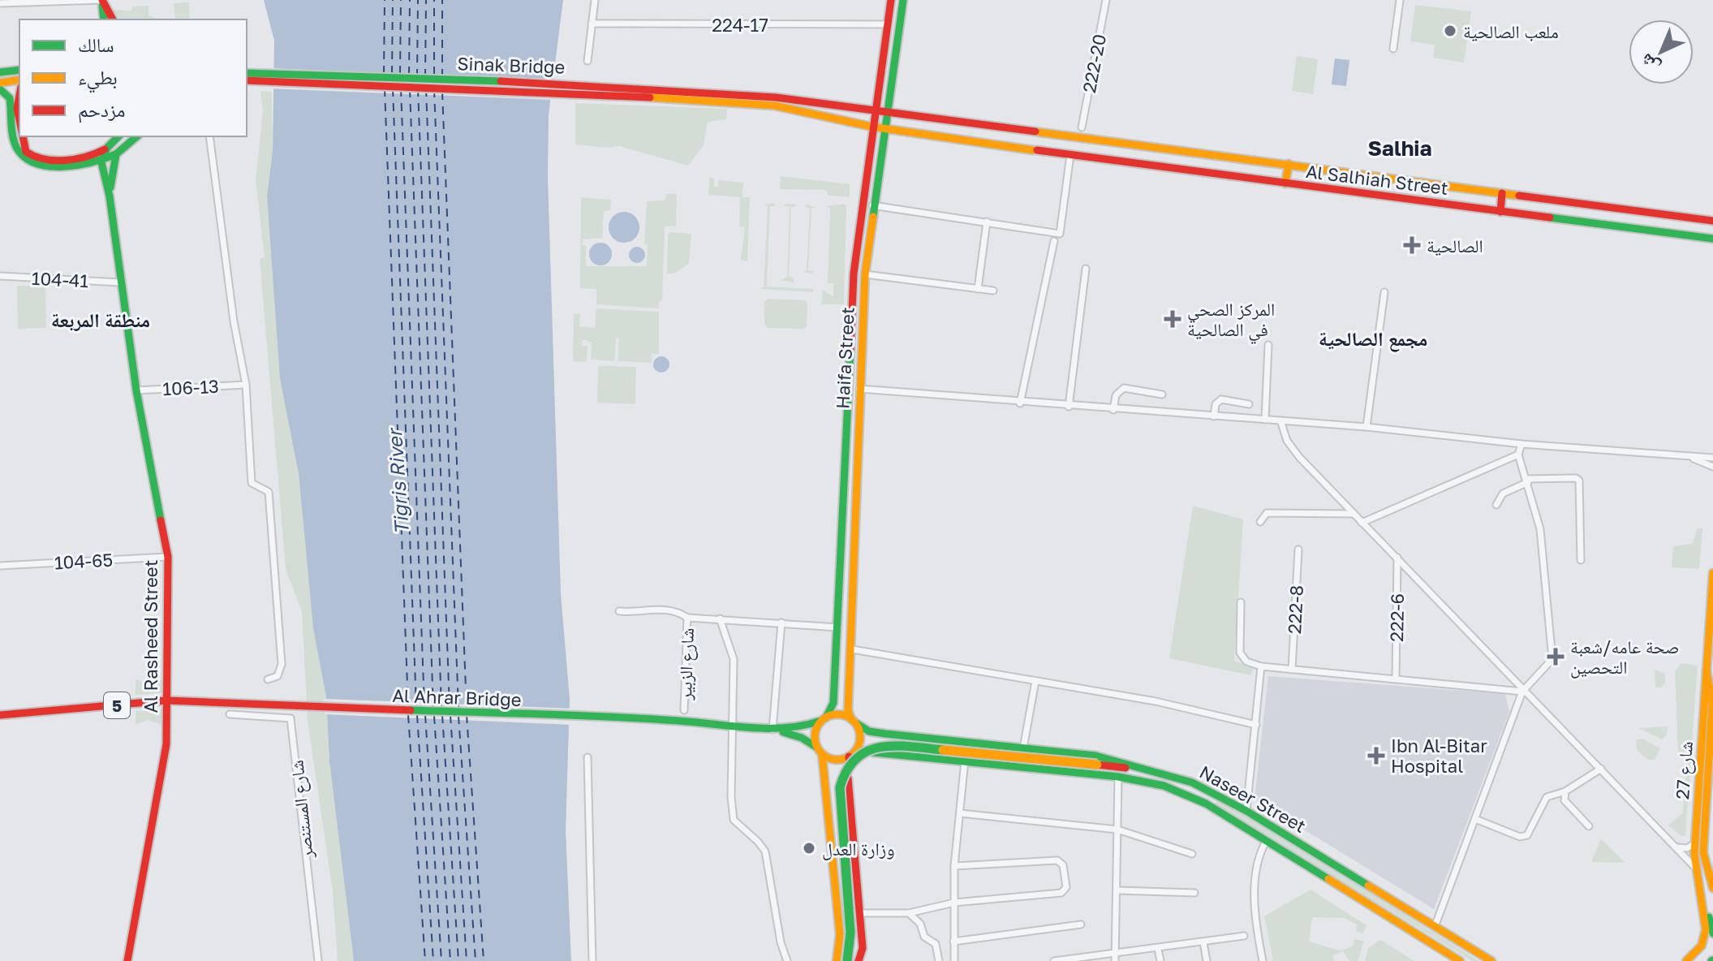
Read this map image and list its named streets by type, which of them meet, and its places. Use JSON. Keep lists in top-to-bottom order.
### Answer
{
  "streets": {
    "main road": [
      "Sinak Bridge",
      "Al Salhiah Street",
      "Haifa Street",
      "Al Rasheed Street",
      "Al Ahrar Bridge",
      "5",
      "شارع 27",
      "Naseer Street"
    ],
    "street": [
      "224-17",
      "222-20",
      "104-41",
      "106-13",
      "104-65",
      "222-8",
      "222-6",
      "شارع الزبير",
      "شارع المستنصر"
    ]
  },
  "crossings": [
    ["224-17", "Haifa Street"],
    ["Sinak Bridge", "Al Salhiah Street"],
    ["Al Salhiah Street", "Haifa Street"],
    ["104-41", "Al Rasheed Street"],
    ["Haifa Street", "Naseer Street"],
    ["106-13", "Al Rasheed Street"],
    ["104-65", "Al Rasheed Street"],
    ["Al Rasheed Street", "Al Ahrar Bridge"],
    ["Al Rasheed Street", "5"],
    ["Al Ahrar Bridge", "5"]
  ],
  "districts": ["Salhia", "منطقة المربعة", "مجمع الصالحية"],
  "water": ["Tigris River"],
  "places": {
    "other": ["ملعب الصالحية", "وزارة العدل"],
    "health": [
      "الصالحية",
      "المركز الصحي في الصالحية",
      "صحة عامه/شعبة التحصين",
      "Ibn Al-Bitar Hospital"
    ]
  },
  "legend": ["سالك", "بطيء", "مزدحم"],
  "north": "bottom left"
}
